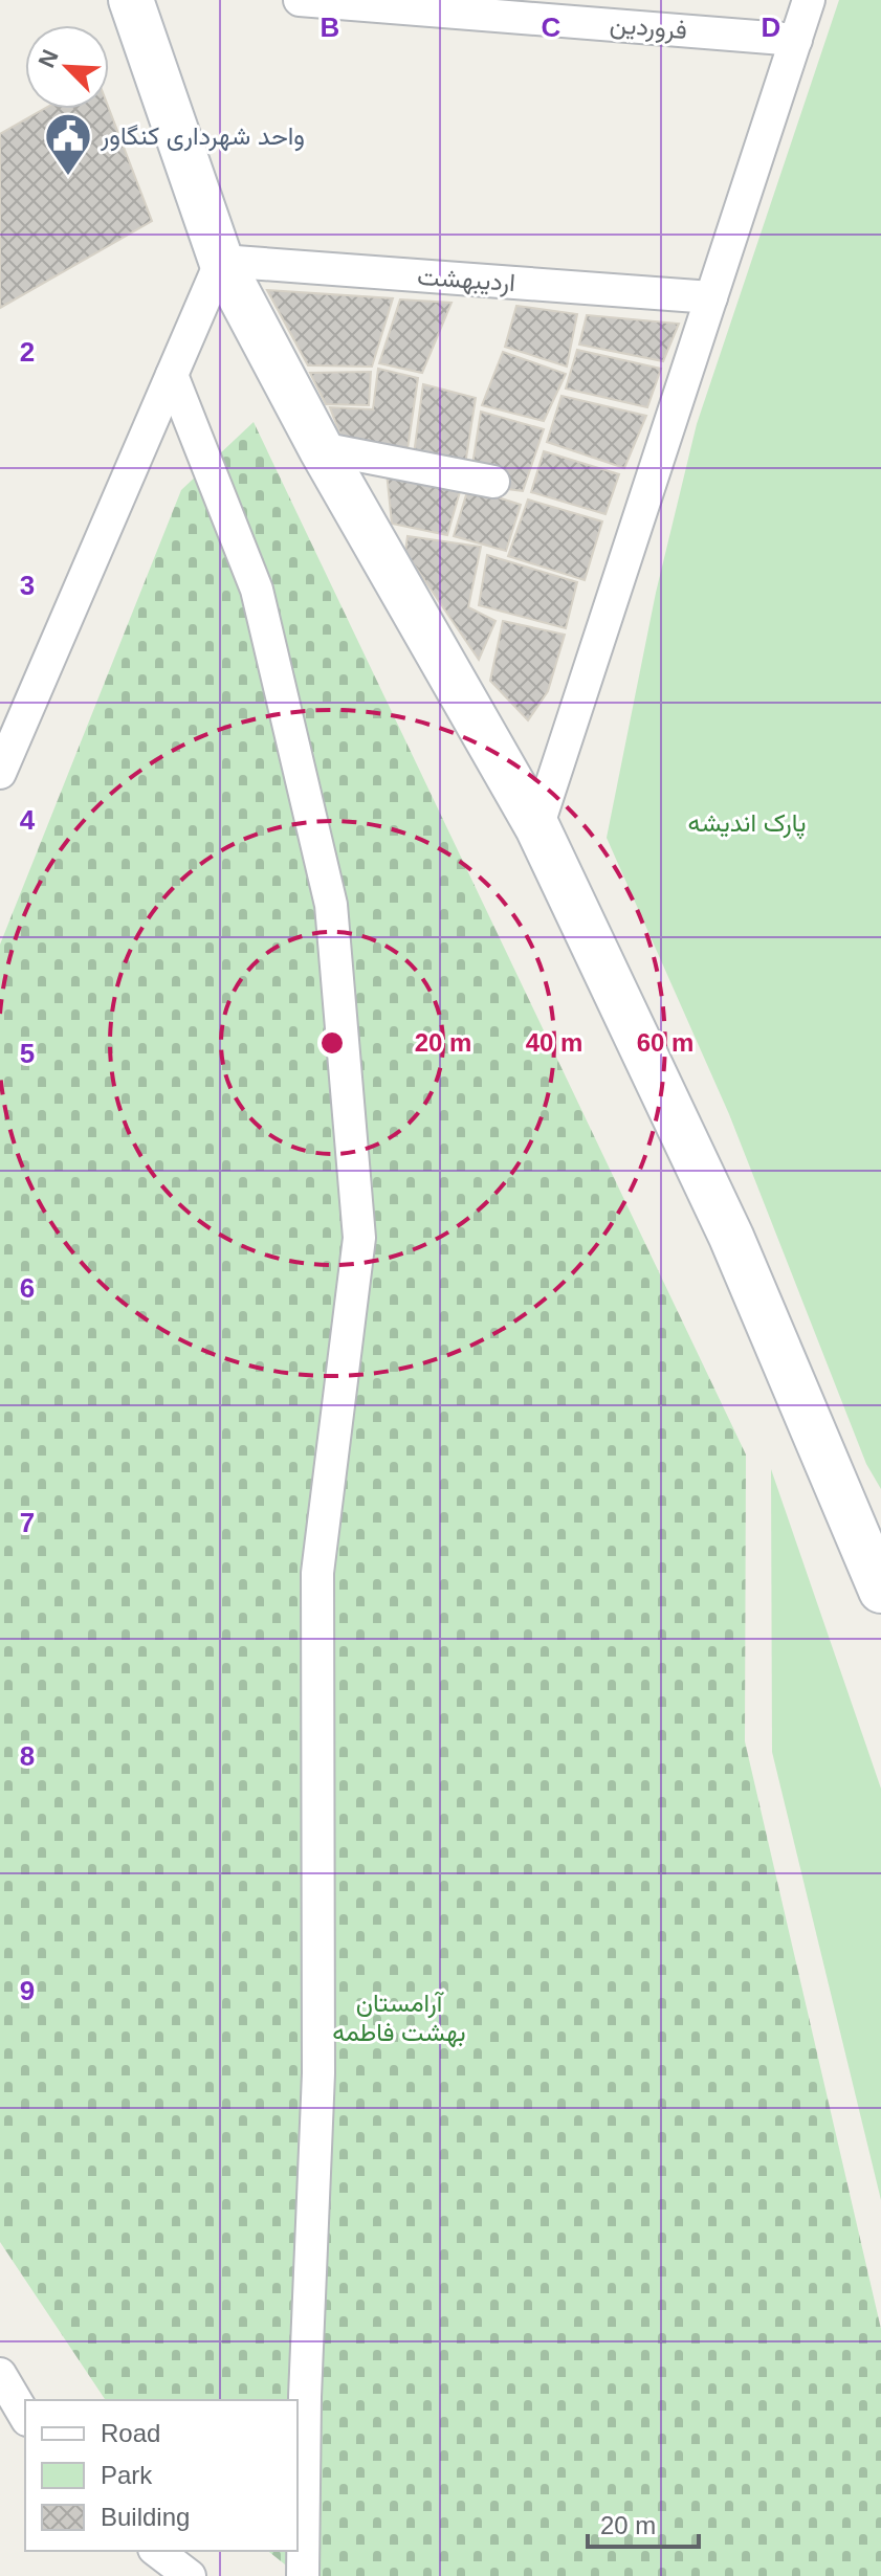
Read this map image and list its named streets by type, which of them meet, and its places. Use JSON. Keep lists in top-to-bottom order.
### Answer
{
  "streets": {
    "street": ["فروردین", "اردیبهشت"]
  },
  "parks": ["پارک اندیشه", "آرامستان بهشت فاطمه"],
  "places": {
    "public building": ["واحد شهرداری کنگاور"]
  },
  "legend": ["Road", "Park", "Building"],
  "scale_bar": "20 m",
  "north": "top left",
  "grid": {
    "columns": ["B", "C", "D"],
    "rows": [
      "2",
      "3",
      "4",
      "5",
      "6",
      "7",
      "8",
      "9"
    ]
  },
  "rings": ["20 m", "40 m", "60 m"]
}
